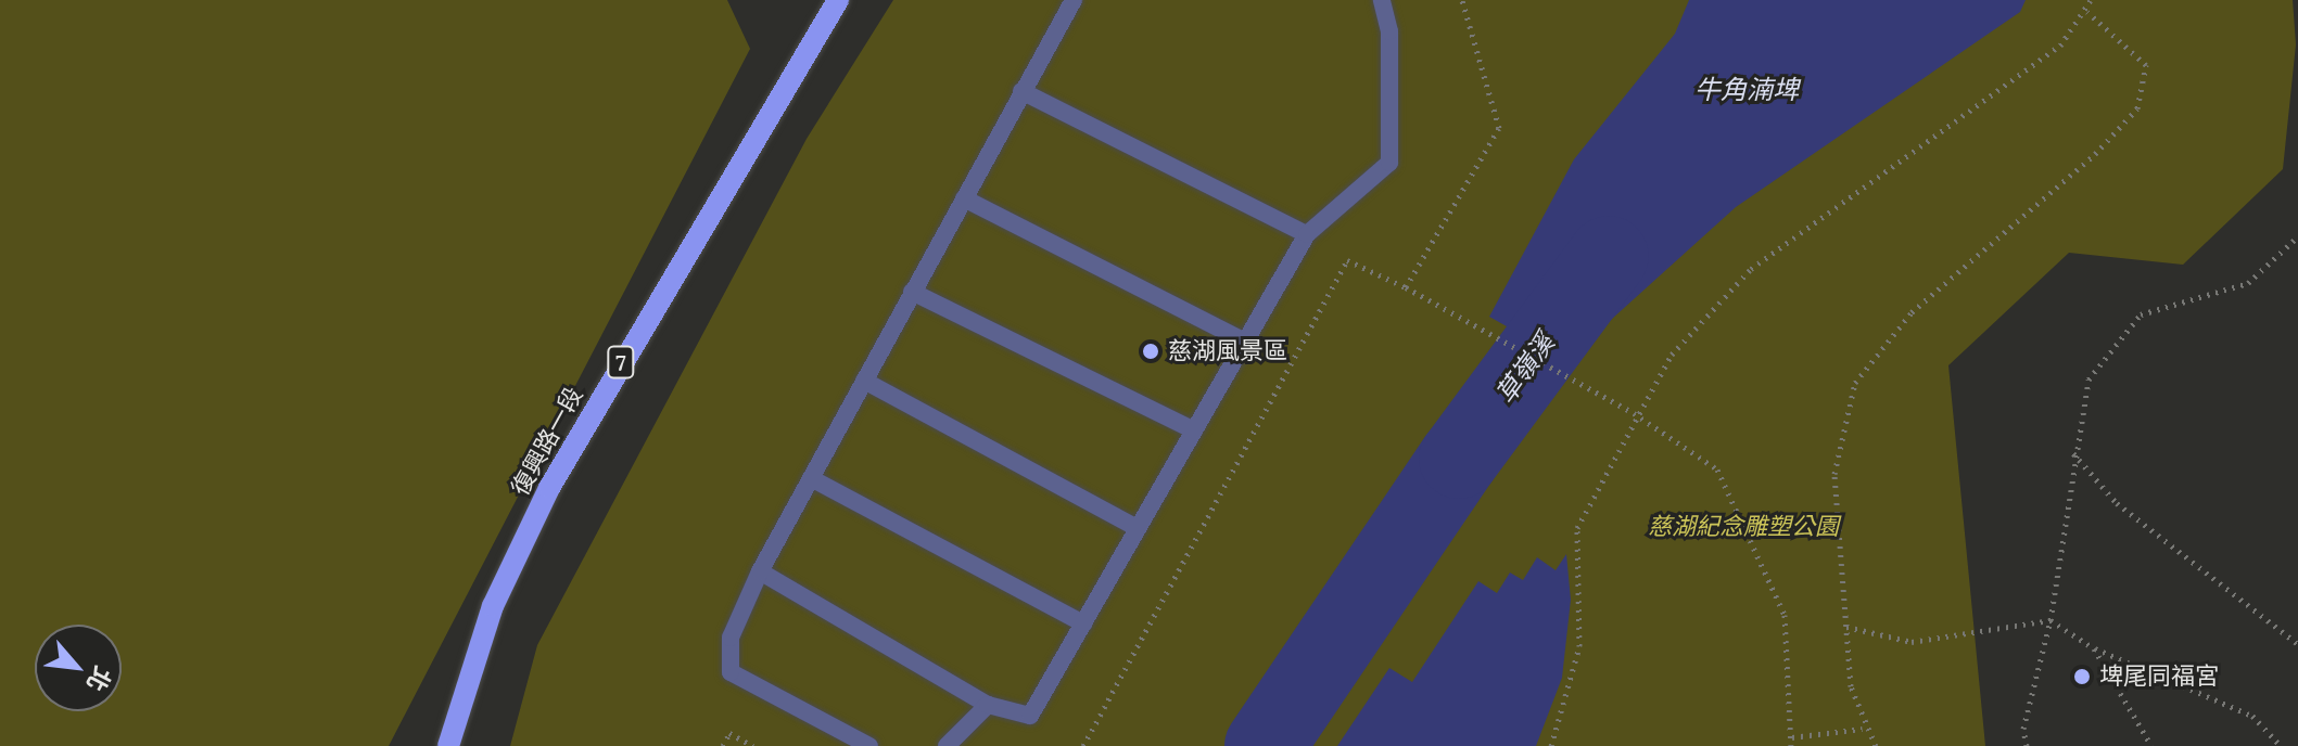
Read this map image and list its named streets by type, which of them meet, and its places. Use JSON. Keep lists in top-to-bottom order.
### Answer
{
  "streets": {
    "main road": ["7", "復興路一段"]
  },
  "water": ["牛角湳埤", "草嶺溪"],
  "parks": ["慈湖紀念雕塑公園"],
  "places": ["慈湖風景區", "埤尾同福宮"],
  "north": "bottom right"
}
